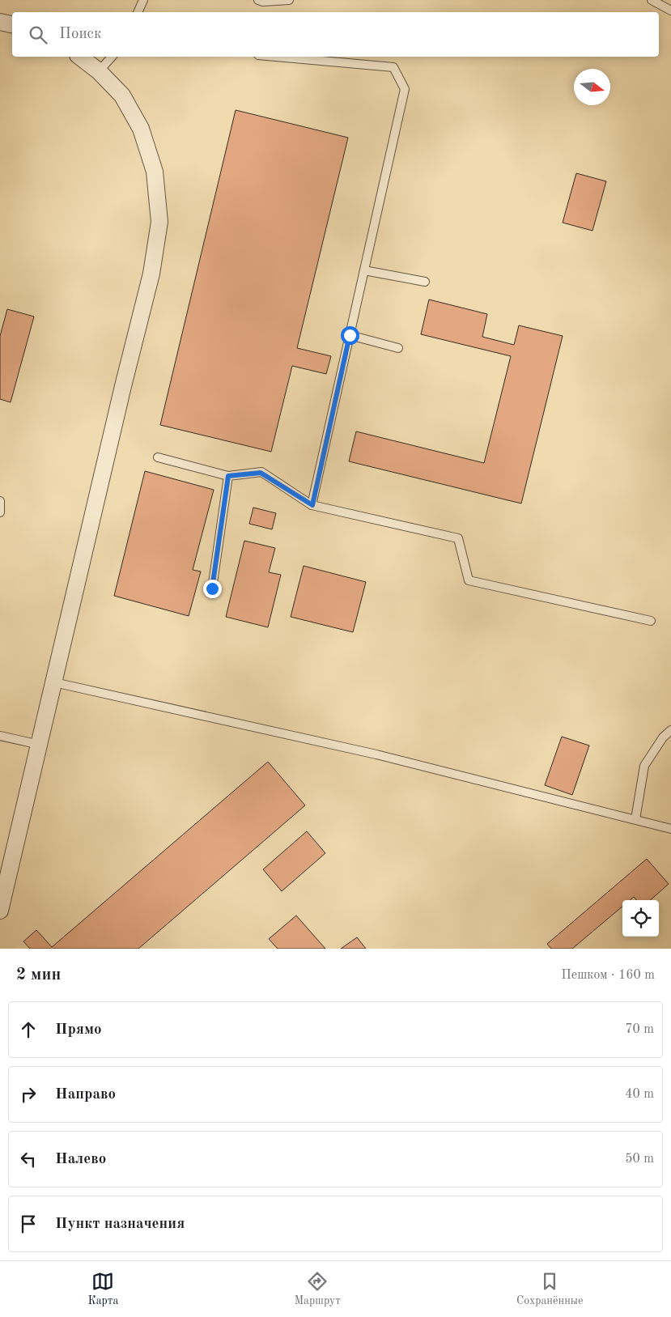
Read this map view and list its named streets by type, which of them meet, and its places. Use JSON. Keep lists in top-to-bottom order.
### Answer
{
  "north": "right",
  "page": {
    "search": "Поиск",
    "heading": ["2 мин", "Пешком · 160 m"],
    "list": [
      ["Прямо", "70 m"],
      ["Направо", "40 m"],
      ["Налево", "50 m"],
      "Пункт назначения"
    ],
    "nav": ["Карта", "Маршрут", "Сохранённые"]
  }
}
